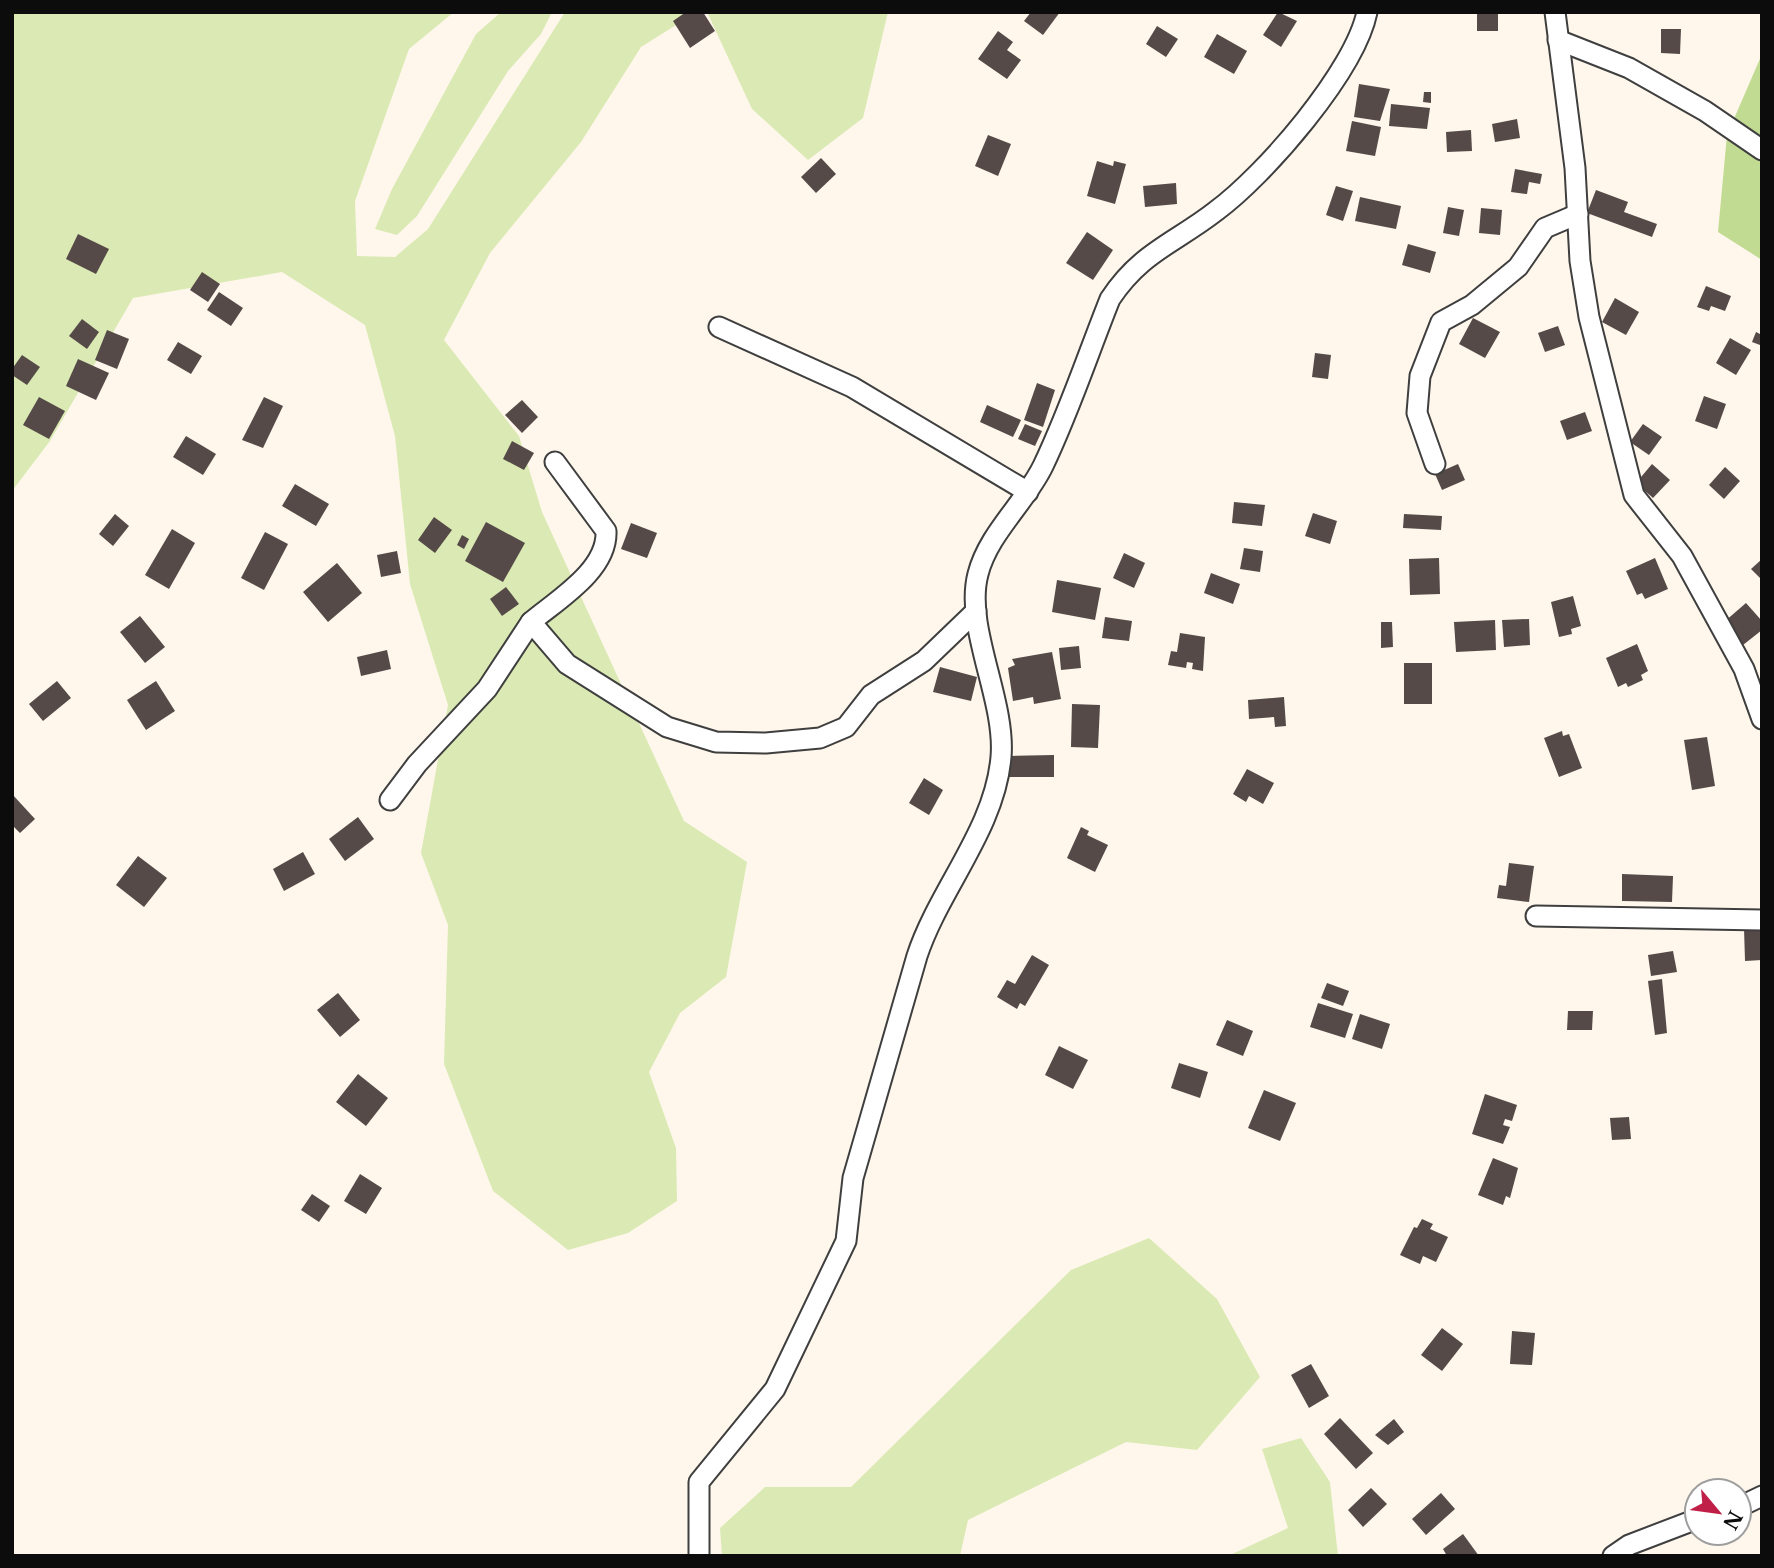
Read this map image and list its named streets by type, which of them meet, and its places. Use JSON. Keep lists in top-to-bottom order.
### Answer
{
  "north": "bottom right"
}
